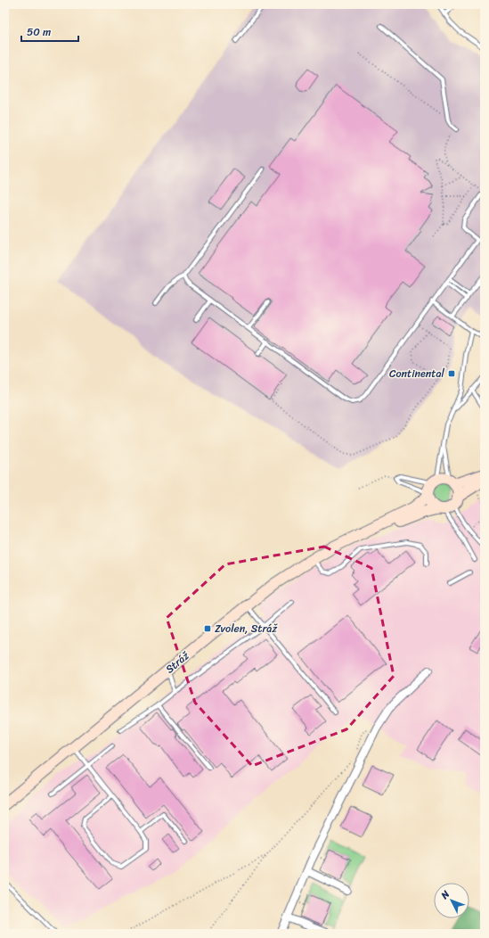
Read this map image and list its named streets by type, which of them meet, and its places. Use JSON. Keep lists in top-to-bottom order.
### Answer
{
  "streets": {
    "street": ["Stráž"]
  },
  "places": {
    "transit": ["Continental", "Zvolen, Stráž"]
  },
  "scale_bar": "50 m",
  "north": "top left"
}
